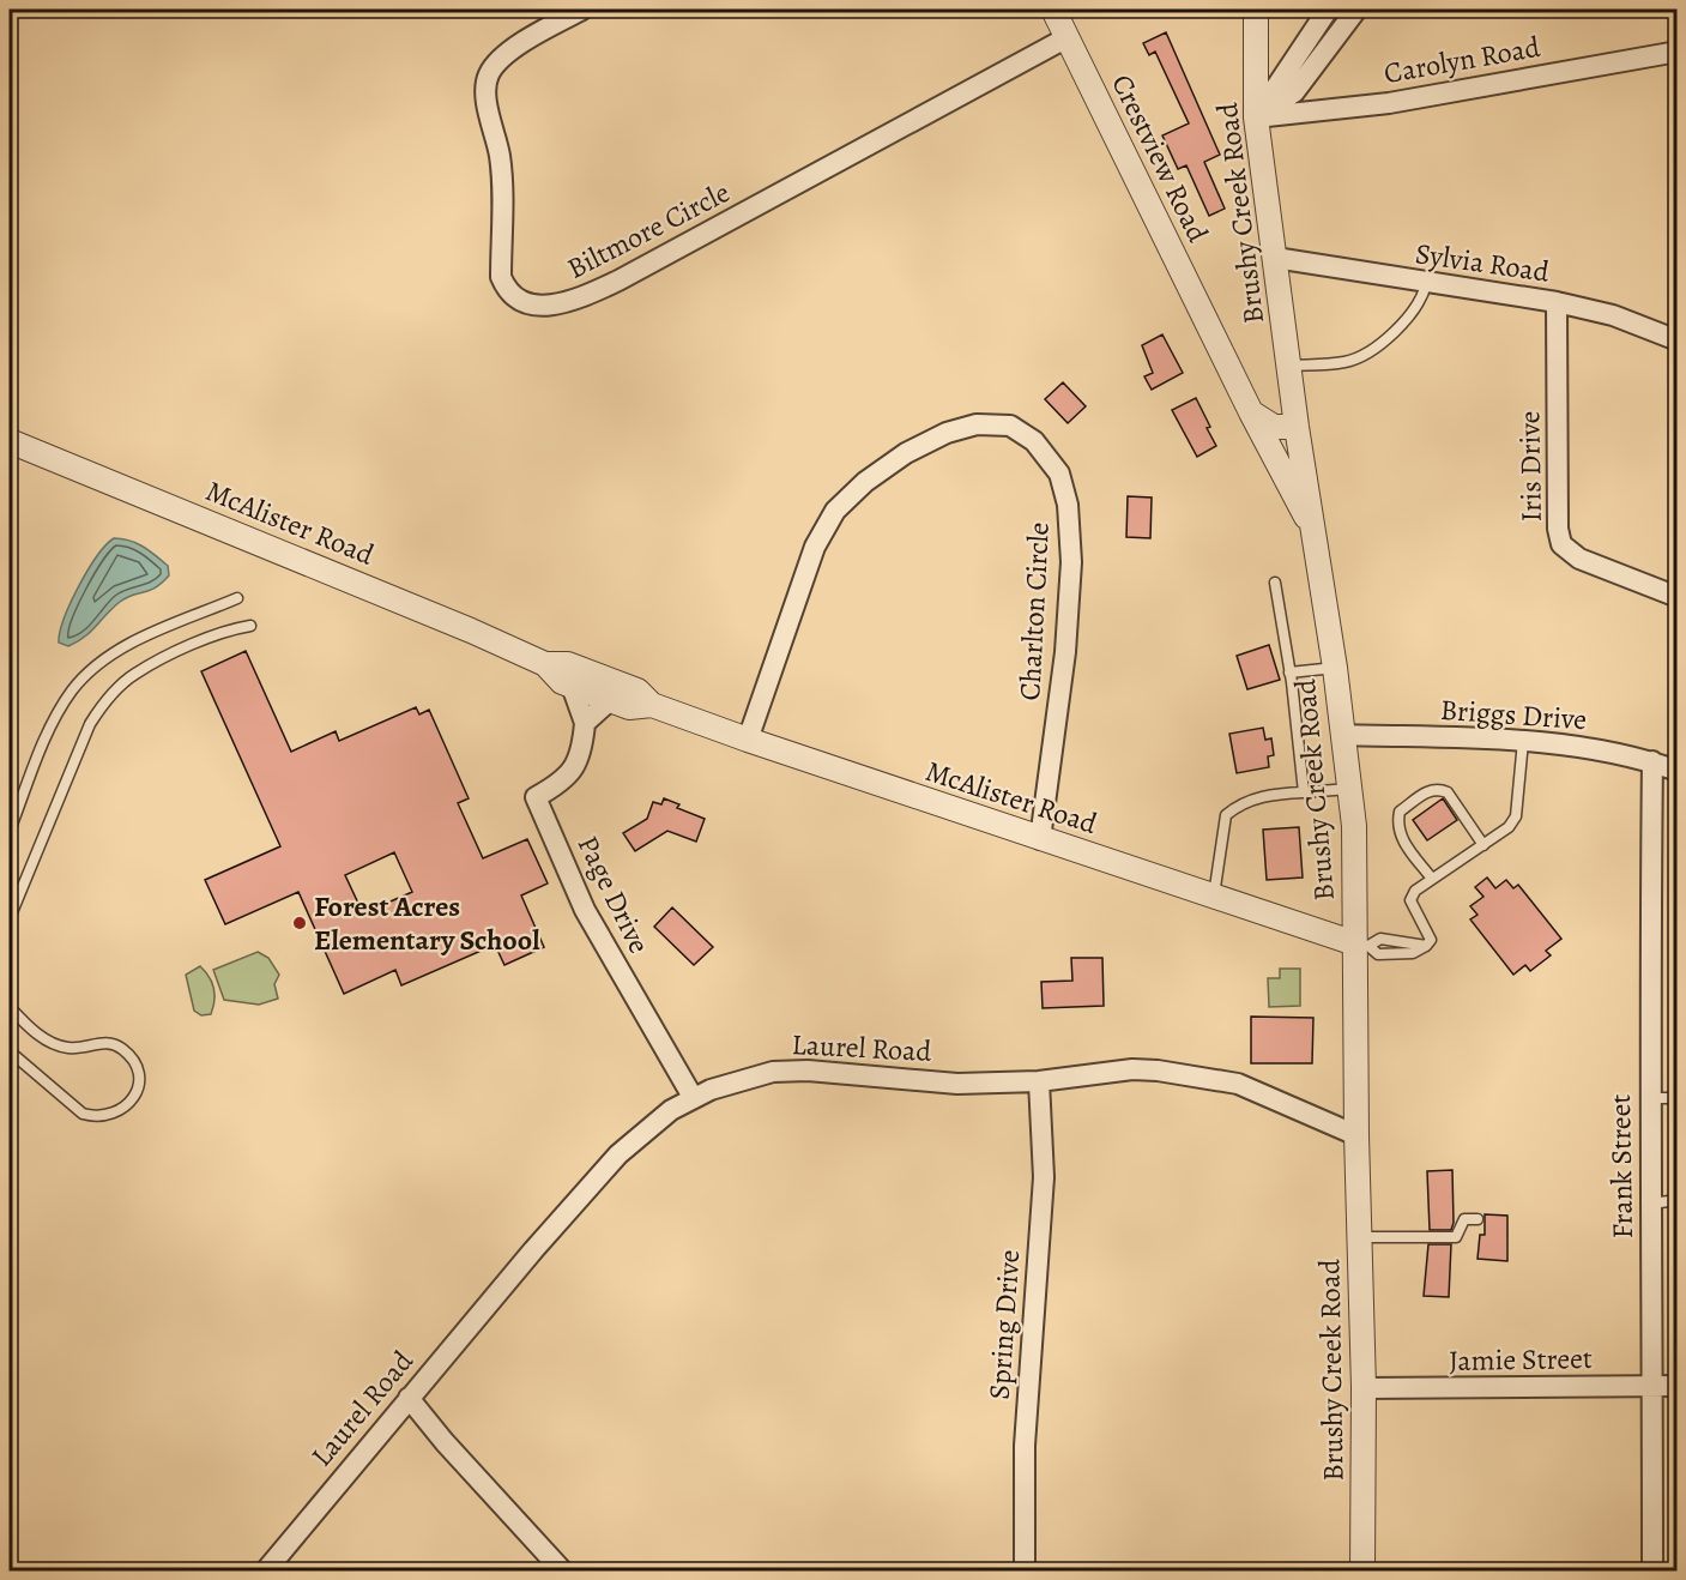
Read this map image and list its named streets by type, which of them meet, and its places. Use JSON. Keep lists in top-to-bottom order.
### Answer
{
  "streets": {
    "street": [
      "Carolyn Road",
      "Crestview Road",
      "Brushy Creek Road",
      "Biltmore Circle",
      "Sylvia Road",
      "Iris Drive",
      "McAlister Road",
      "Charlton Circle",
      "Briggs Drive",
      "Page Drive",
      "Laurel Road",
      "Frank Street",
      "Spring Drive",
      "Jamie Street"
    ]
  },
  "crossings": [
    ["Carolyn Road", "Brushy Creek Road"],
    ["Crestview Road", "Brushy Creek Road"],
    ["Crestview Road", "Biltmore Circle"],
    ["Brushy Creek Road", "Sylvia Road"],
    ["Brushy Creek Road", "McAlister Road"],
    ["Brushy Creek Road", "Briggs Drive"],
    ["Brushy Creek Road", "Laurel Road"],
    ["Brushy Creek Road", "Jamie Street"],
    ["Sylvia Road", "Iris Drive"],
    ["McAlister Road", "Charlton Circle"],
    ["McAlister Road", "Page Drive"],
    ["Briggs Drive", "Frank Street"],
    ["Page Drive", "Laurel Road"],
    ["Laurel Road", "Spring Drive"],
    ["Frank Street", "Jamie Street"]
  ],
  "places": ["Forest Acres Elementary School"]
}
